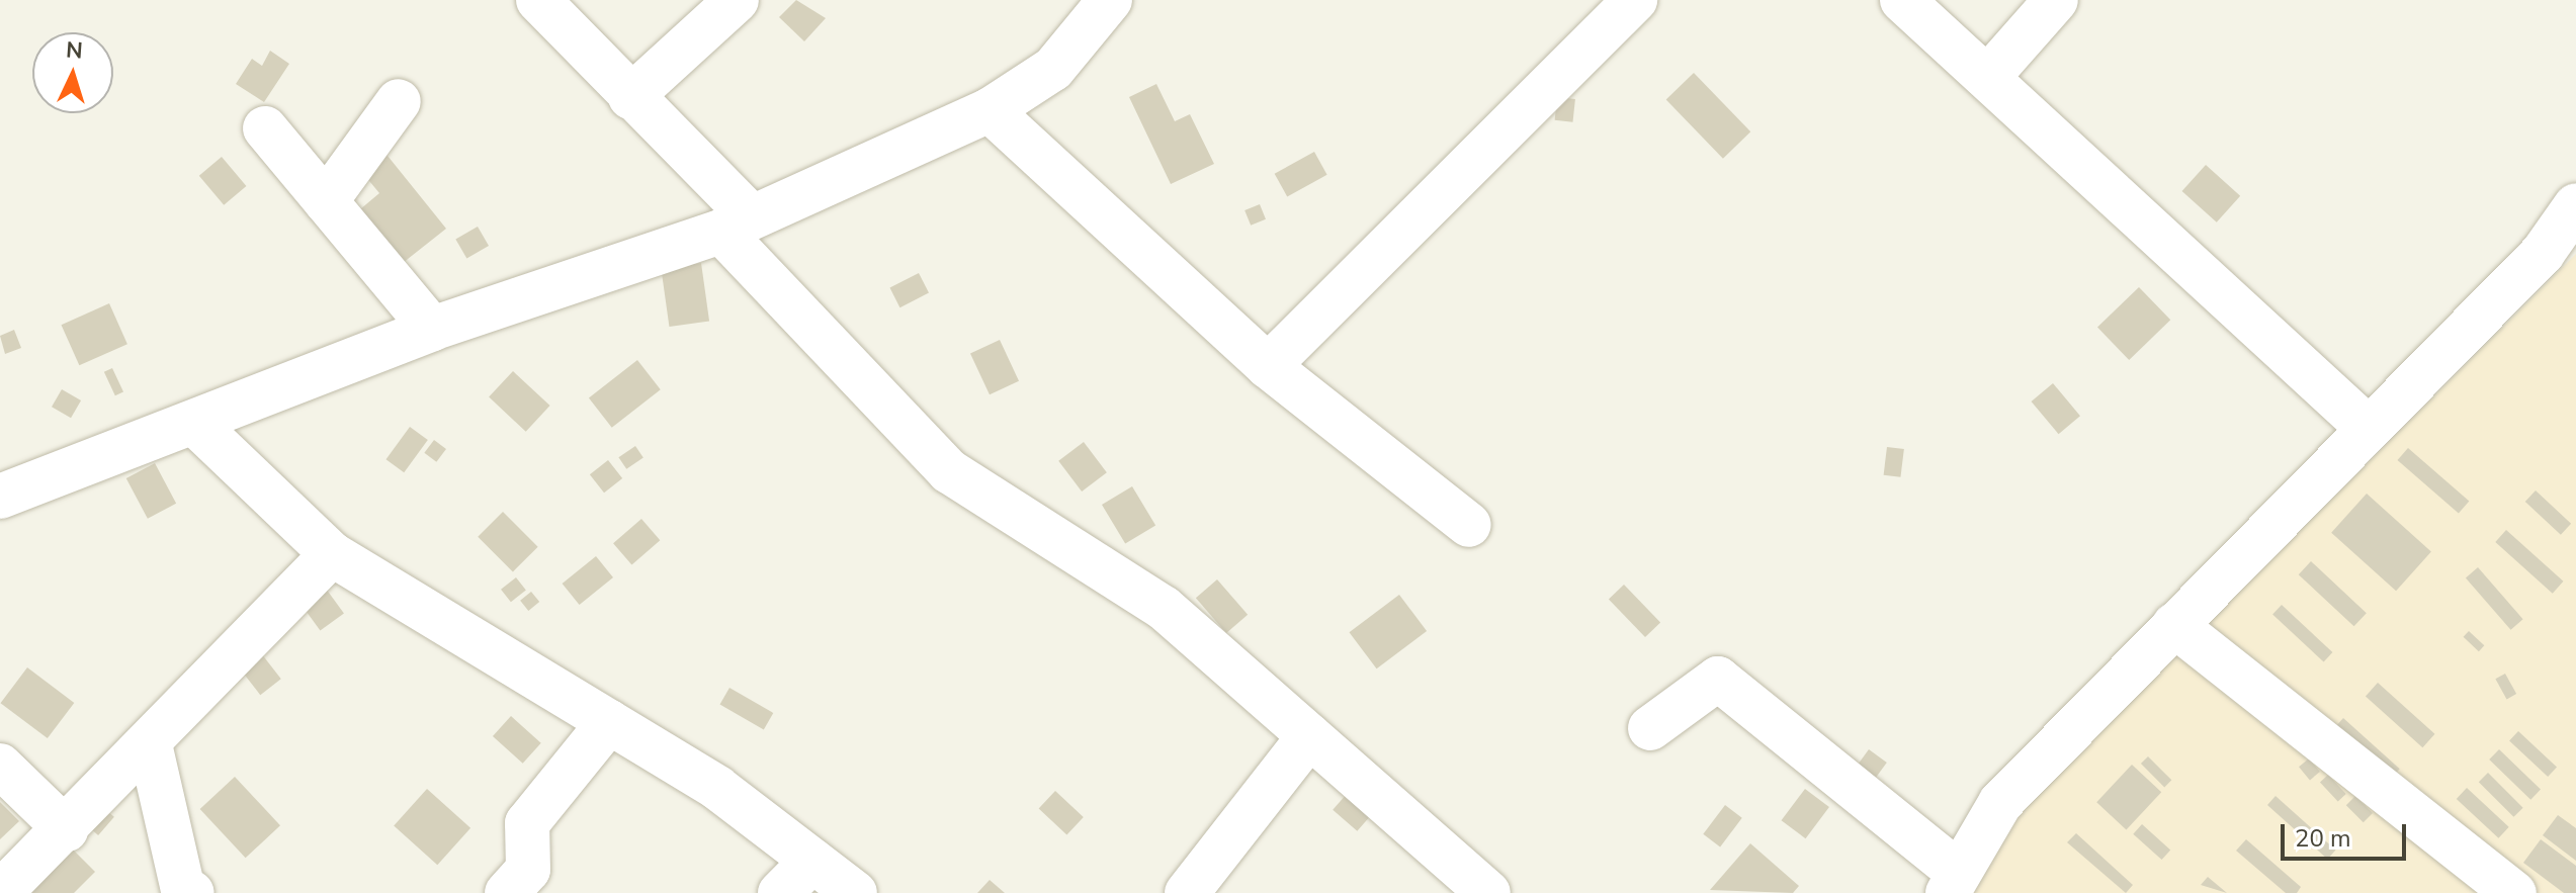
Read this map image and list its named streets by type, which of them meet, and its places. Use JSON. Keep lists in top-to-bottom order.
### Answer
{
  "scale_bar": "20 m",
  "north": "top"
}
